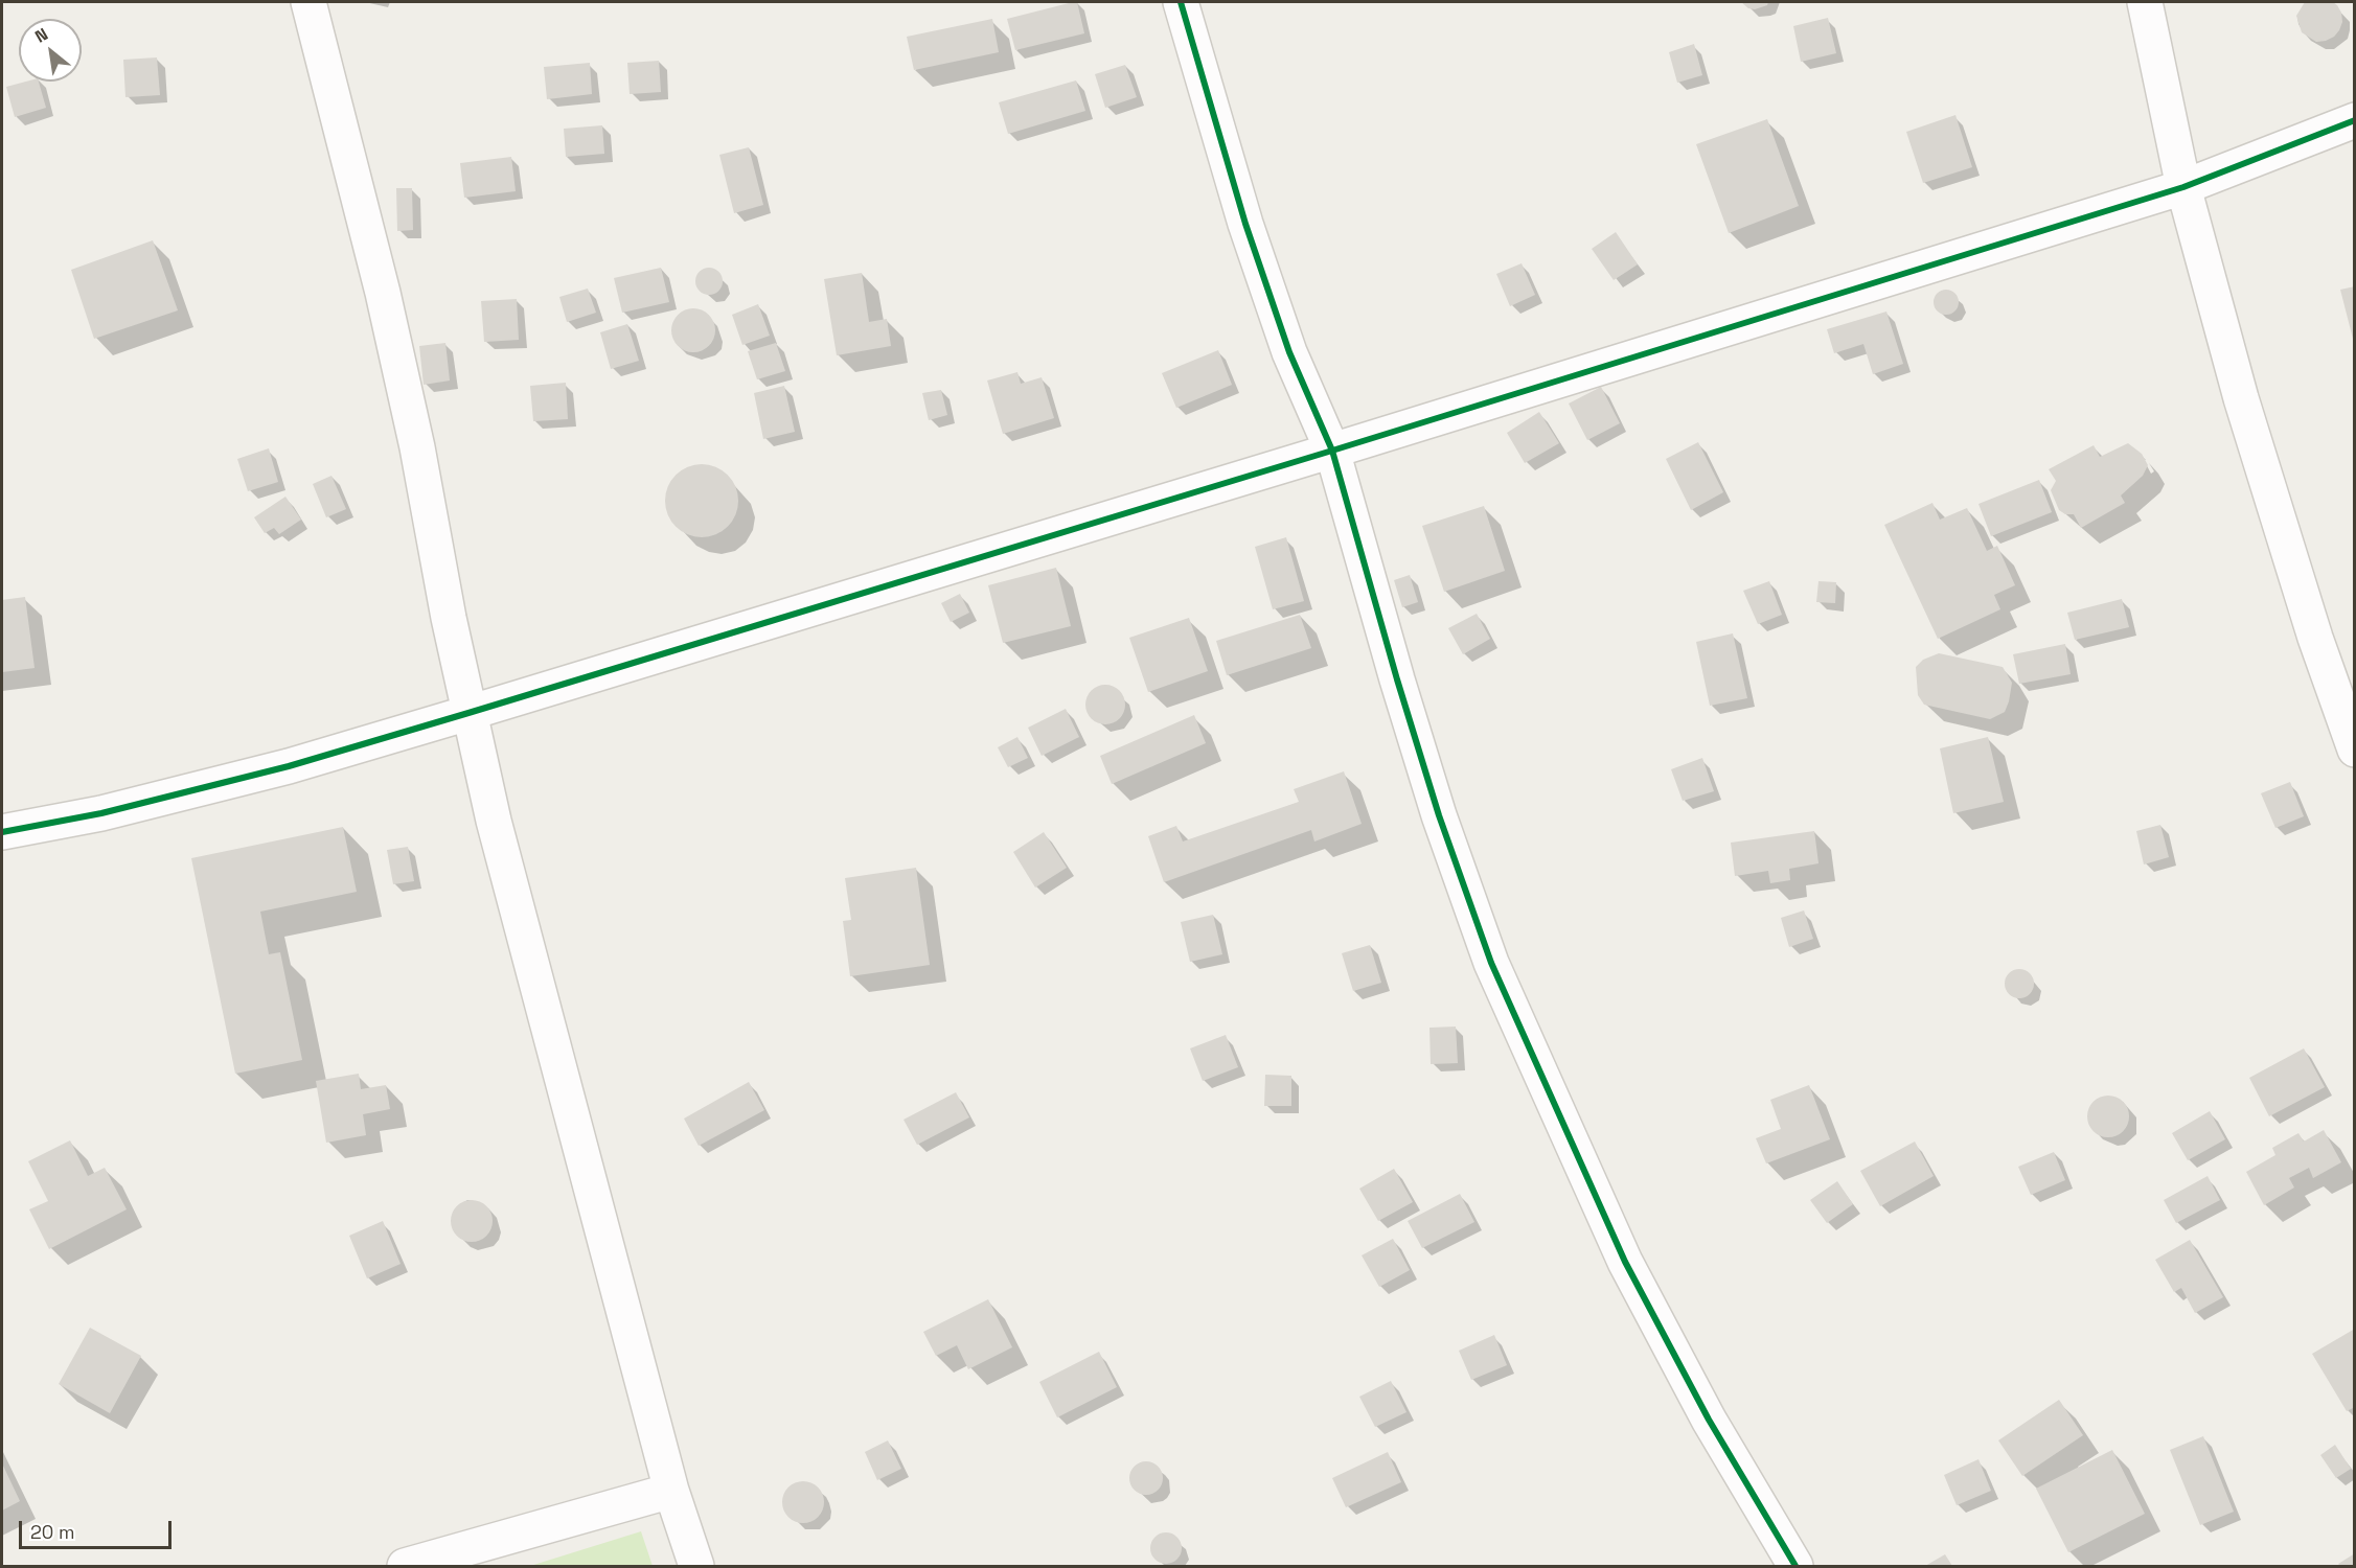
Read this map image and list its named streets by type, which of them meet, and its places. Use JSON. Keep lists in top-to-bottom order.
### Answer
{
  "scale_bar": "20 m",
  "north": "top left"
}
